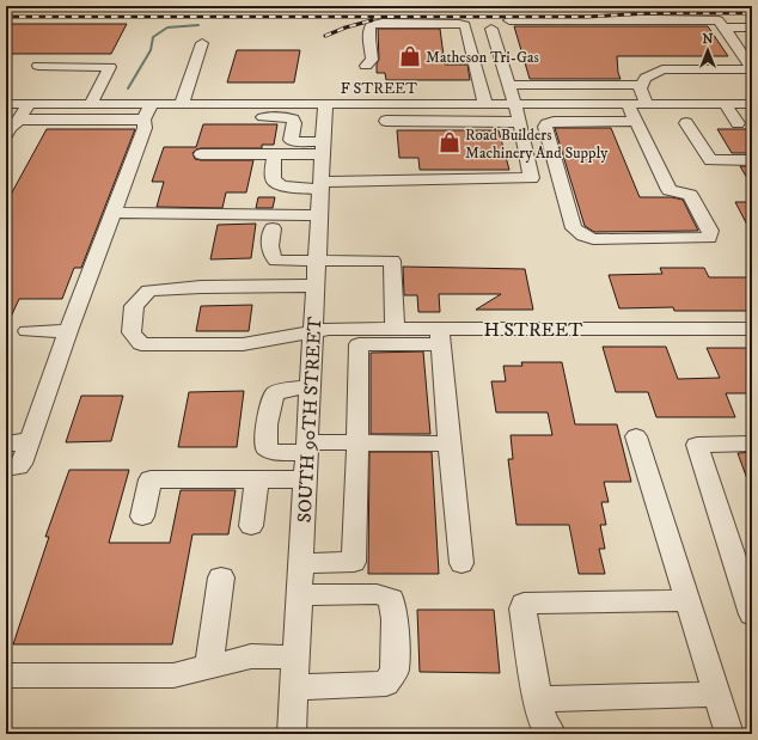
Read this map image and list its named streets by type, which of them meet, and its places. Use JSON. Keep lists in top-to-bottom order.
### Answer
{
  "streets": {
    "street": ["F STREET", "H STREET", "SOUTH 90TH STREET"]
  },
  "crossings": [
    ["F STREET", "SOUTH 90TH STREET"],
    ["H STREET", "SOUTH 90TH STREET"]
  ],
  "places": {
    "shop": ["Matheson Tri-Gas", "Road Builders Machinery And Supply"]
  },
  "north": "top"
}
